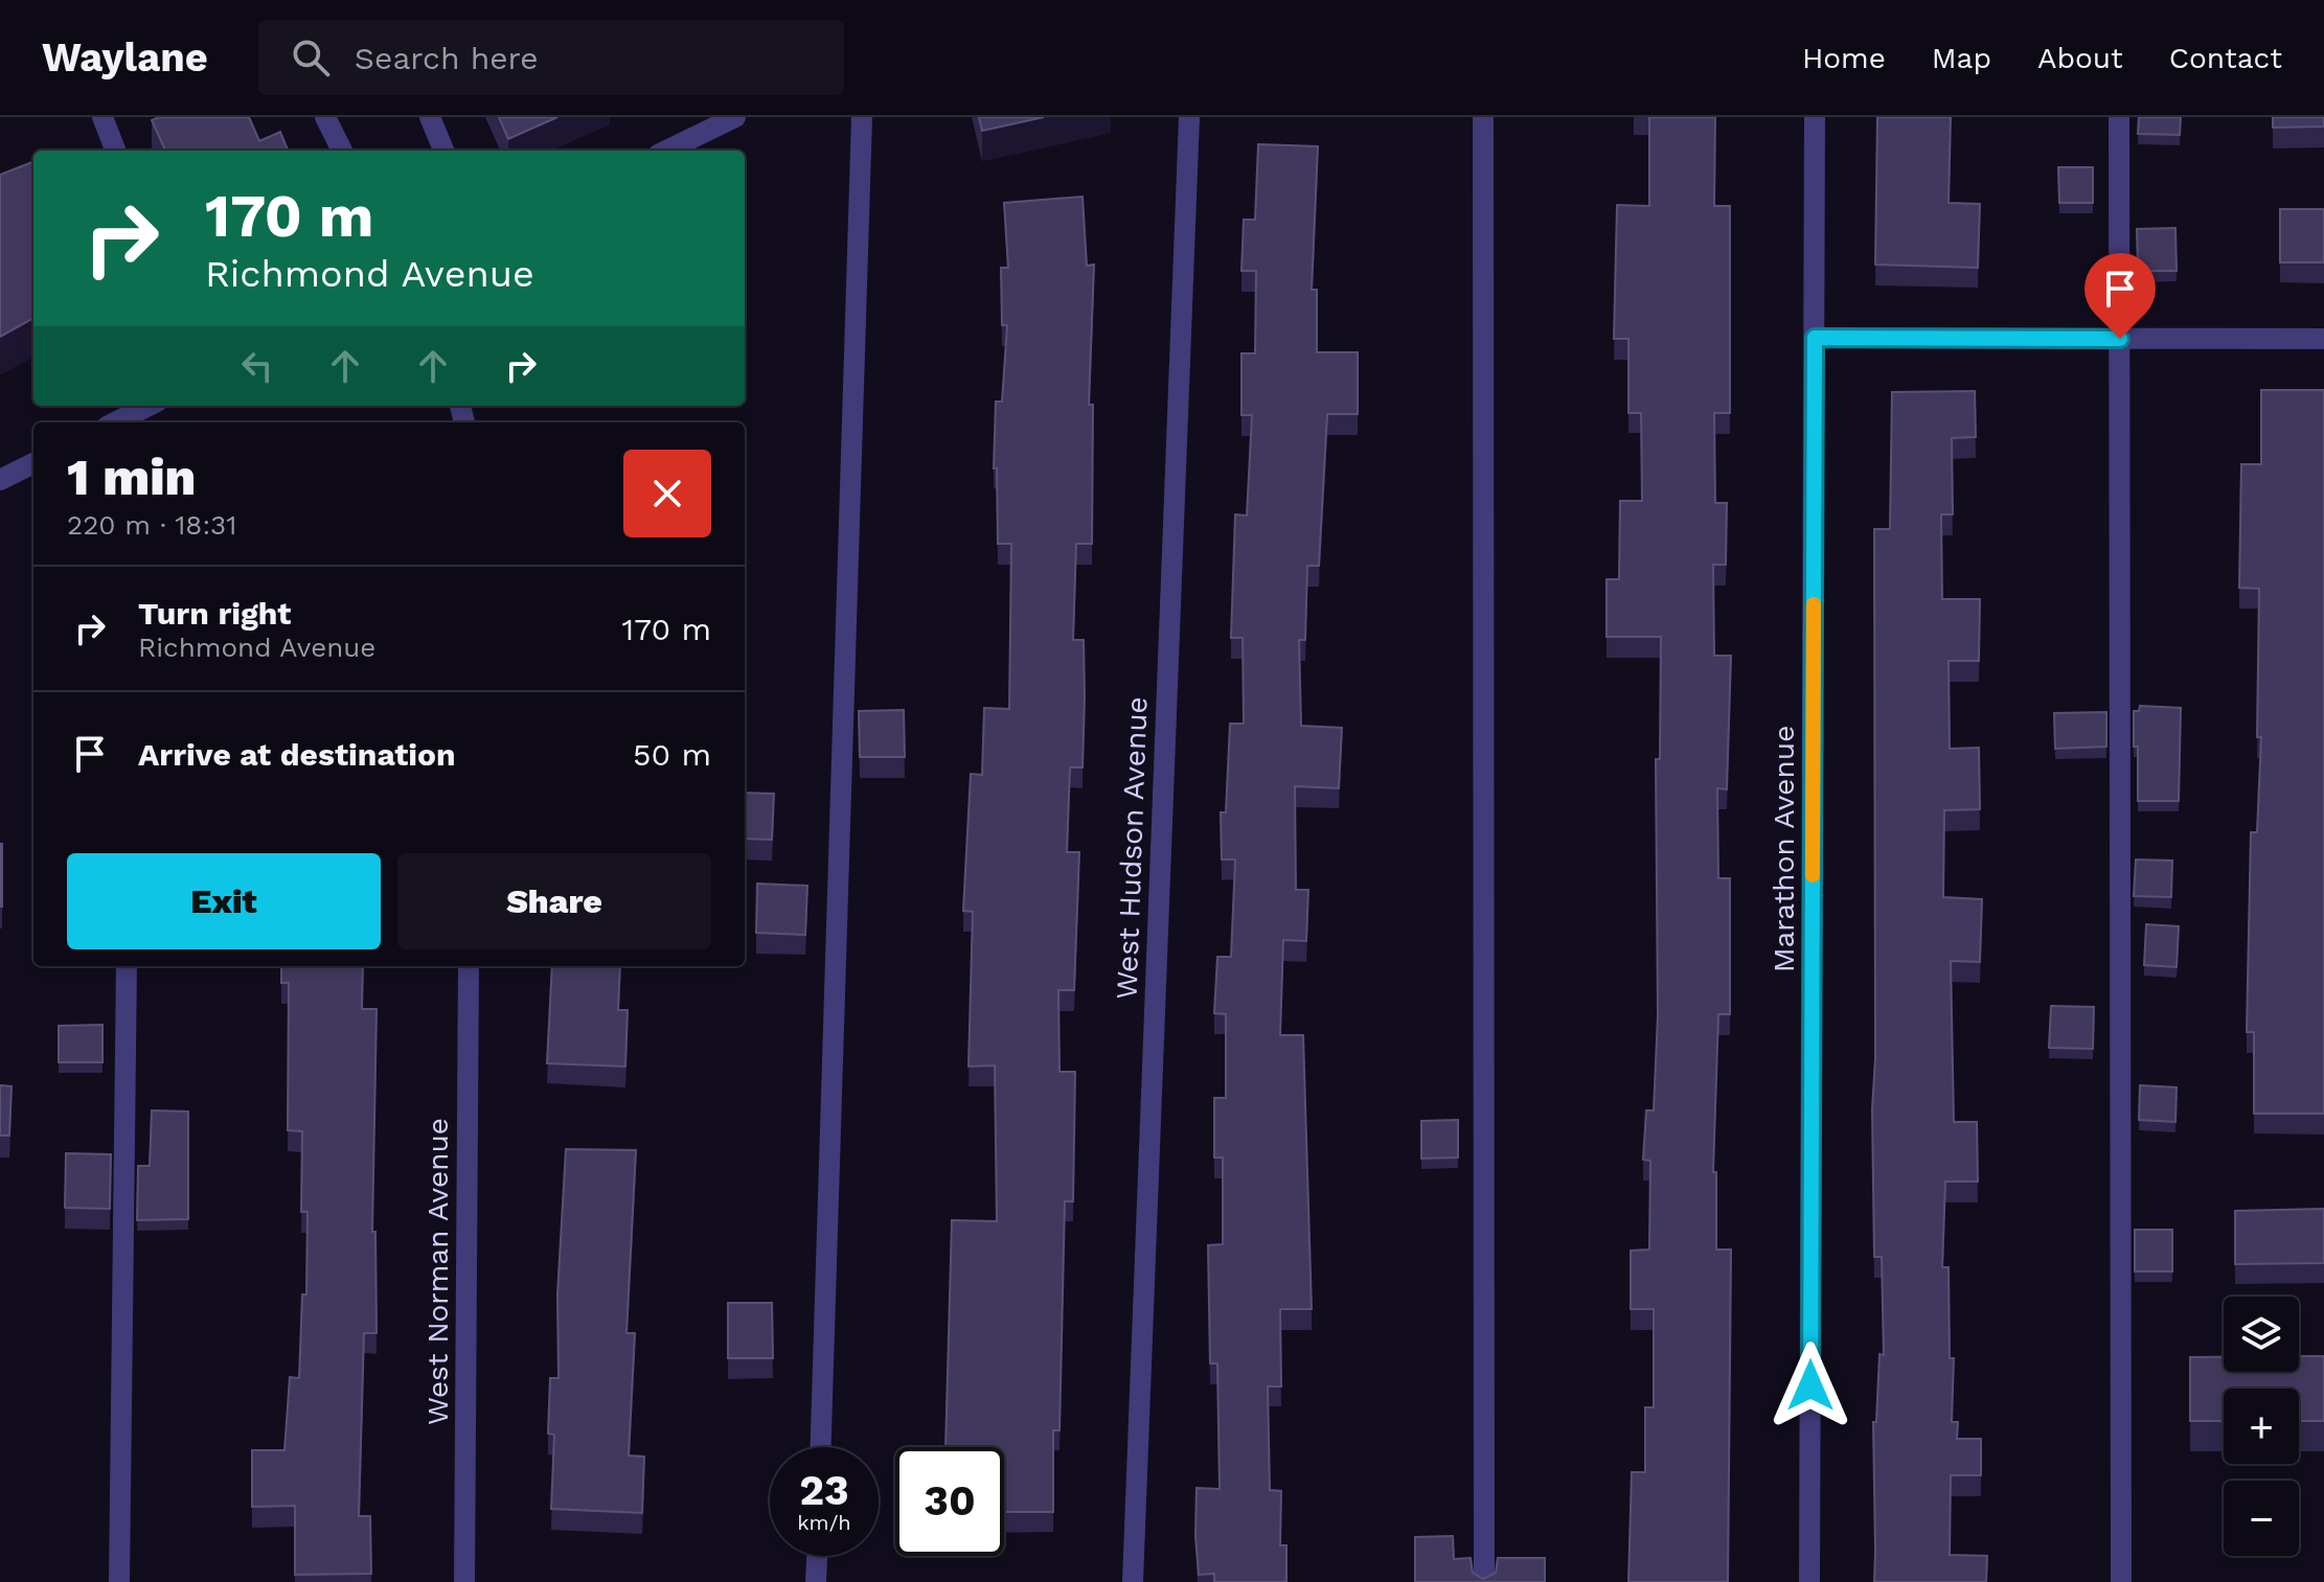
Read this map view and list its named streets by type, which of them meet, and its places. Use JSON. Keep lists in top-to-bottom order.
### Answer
{
  "streets": {
    "street": ["West Hudson Avenue", "Marathon Avenue", "West Norman Avenue"]
  },
  "page": {
    "header": "Waylane",
    "search": "Search here",
    "nav": [
      "Home",
      "Map",
      "About",
      "Contact"
    ],
    "turn": ["170 m", "Richmond Avenue"],
    "heading": ["1 min", "220 m · 18:31"],
    "list": [
      {
        "name": "Turn right",
        "note": "Richmond Avenue",
        "value": "170 m"
      },
      {
        "name": "Arrive at destination",
        "value": "50 m"
      }
    ],
    "buttons": ["Exit", "Share"],
    "map_buttons": ["+", "−"],
    "speed": "23 km/h",
    "limit": "30"
  }
}
